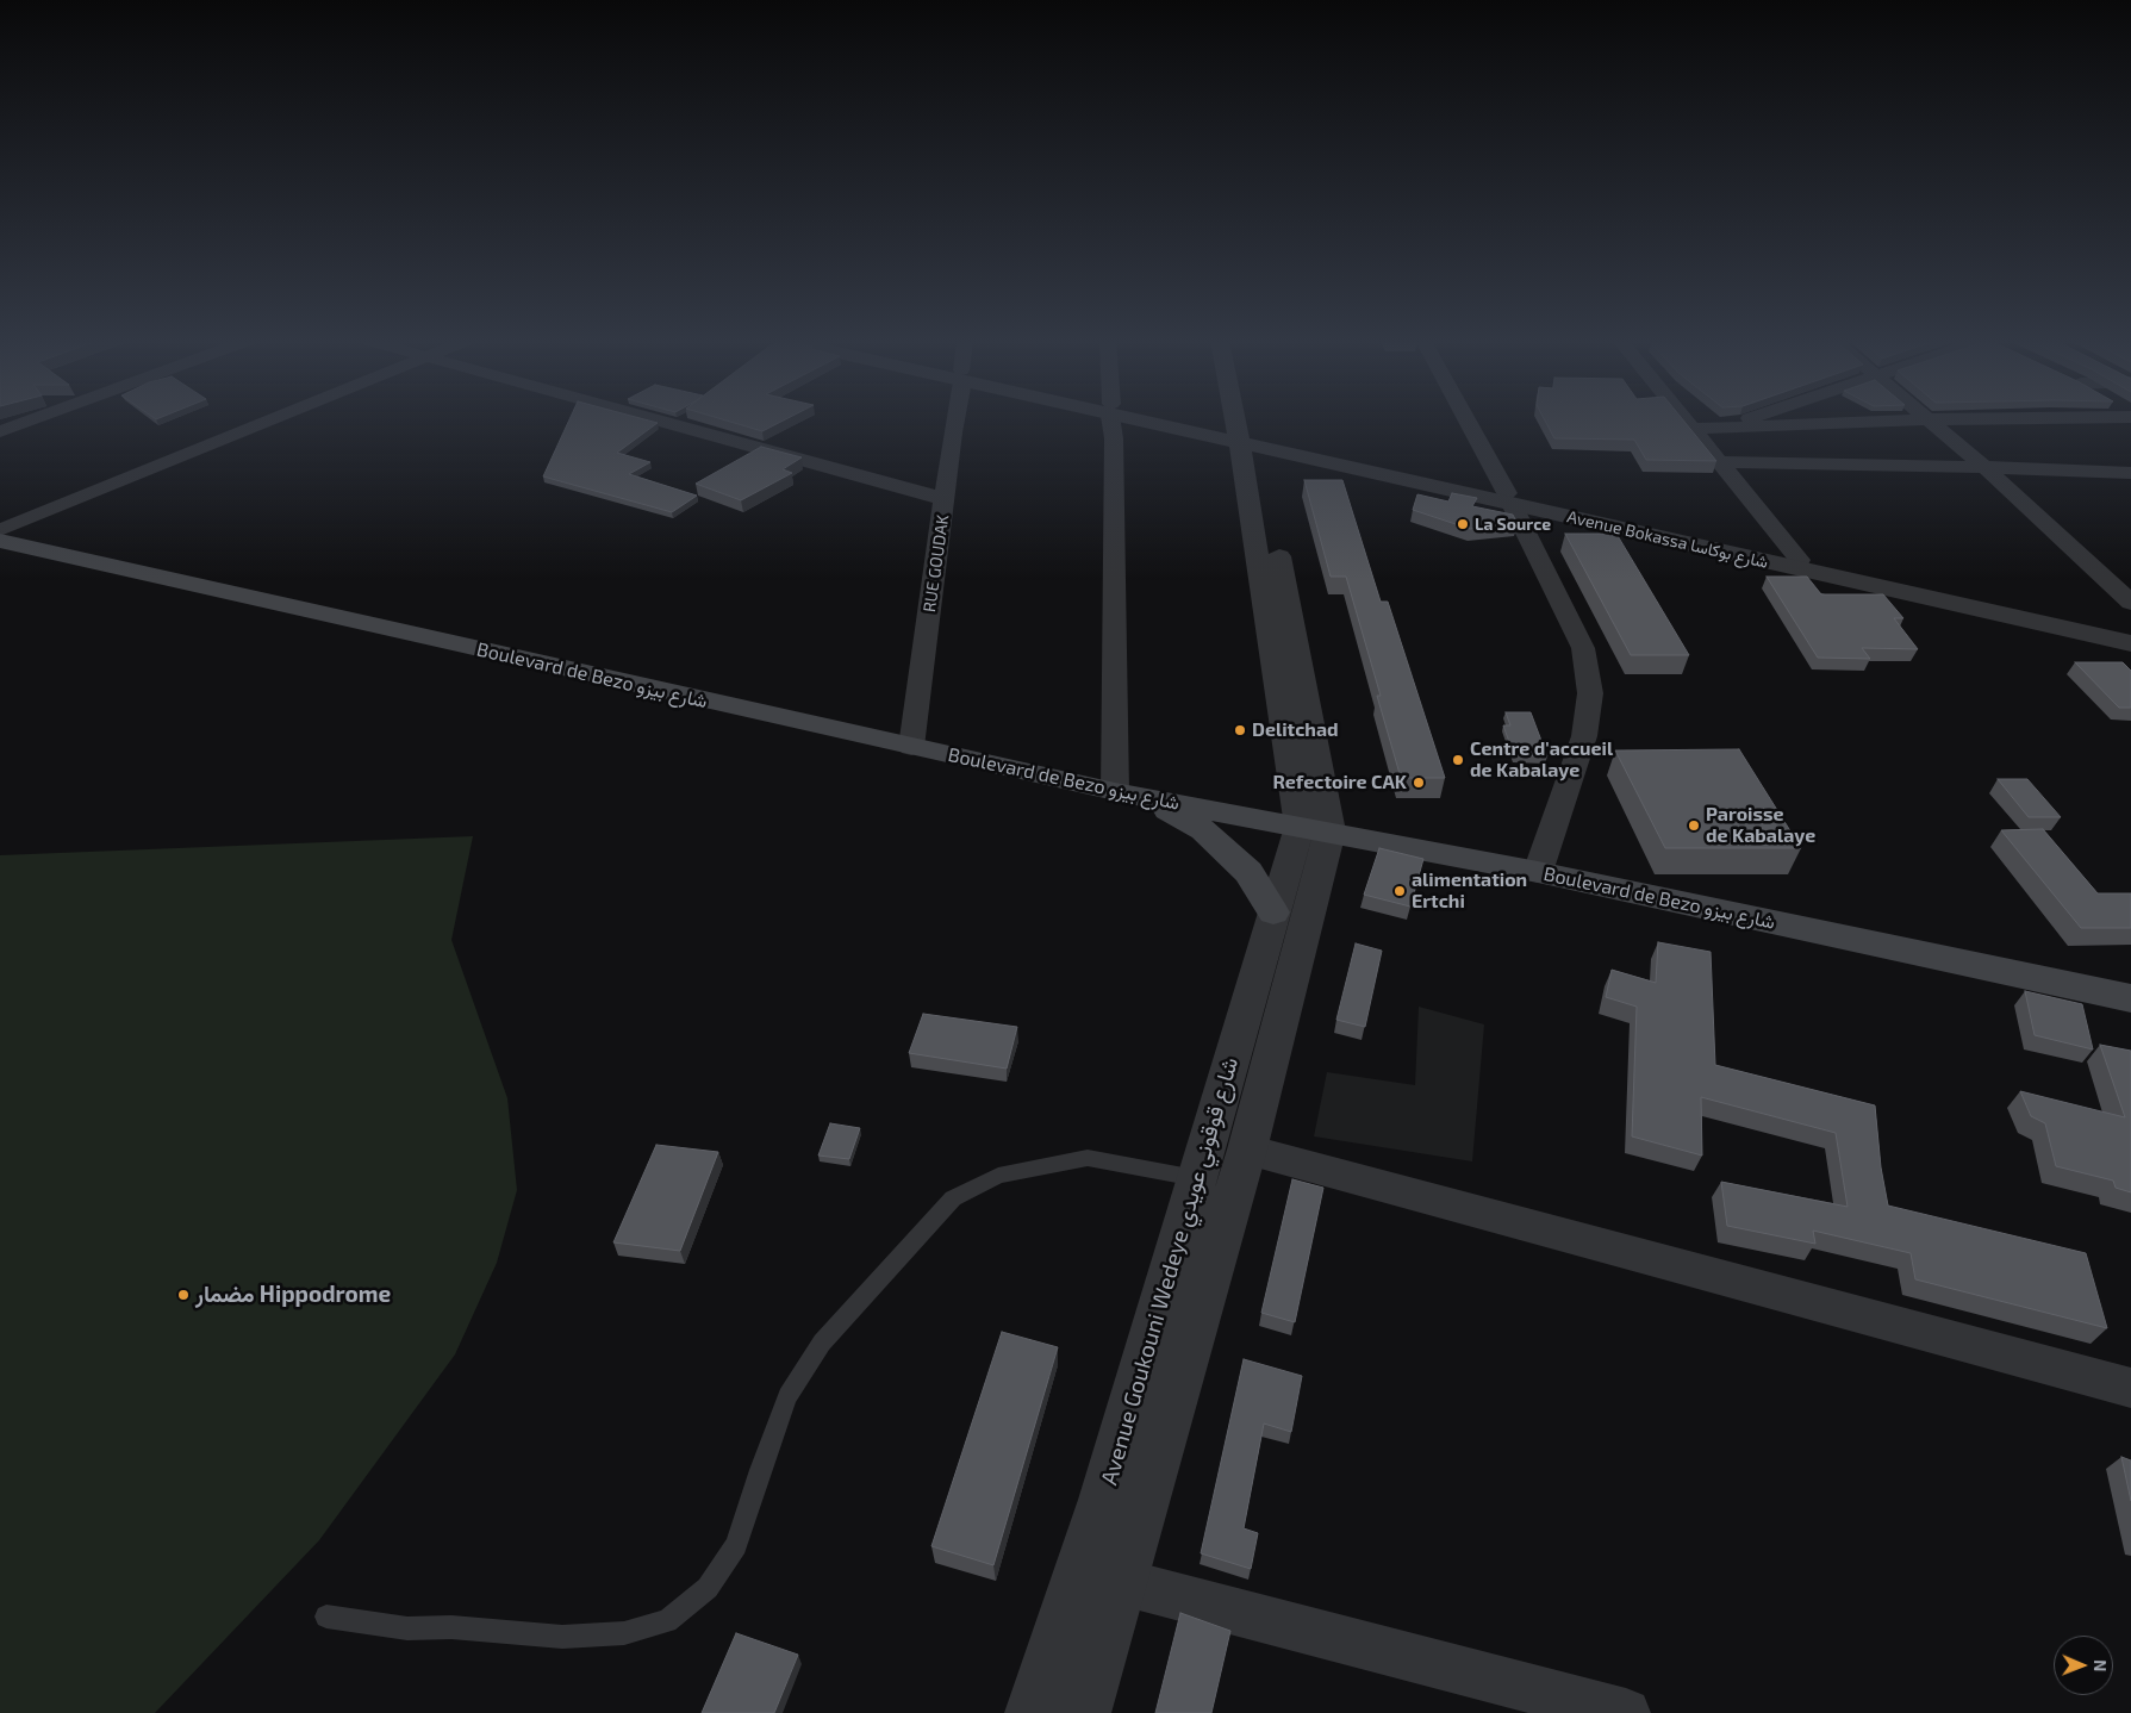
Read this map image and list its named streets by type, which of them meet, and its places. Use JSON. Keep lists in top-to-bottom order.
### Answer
{
  "streets": {
    "main road": ["Boulevard de Bezo شارع بيزو"],
    "street": ["Avenue Bokassa شارع بوكاسا", "RUE GOUDAK", "Avenue Goukouni Wedeye شارع قوقوني عويدي"]
  },
  "crossings": [
    ["RUE GOUDAK", "Boulevard de Bezo شارع بيزو"],
    ["Boulevard de Bezo شارع بيزو", "Avenue Goukouni Wedeye شارع قوقوني عويدي"]
  ],
  "places": [
    "La Source",
    "Delitchad",
    "Centre d'accueil de Kabalaye",
    "Refectoire CAK",
    "Paroisse de Kabalaye",
    "alimentation Ertchi",
    "مضمار Hippodrome"
  ],
  "north": "right"
}
